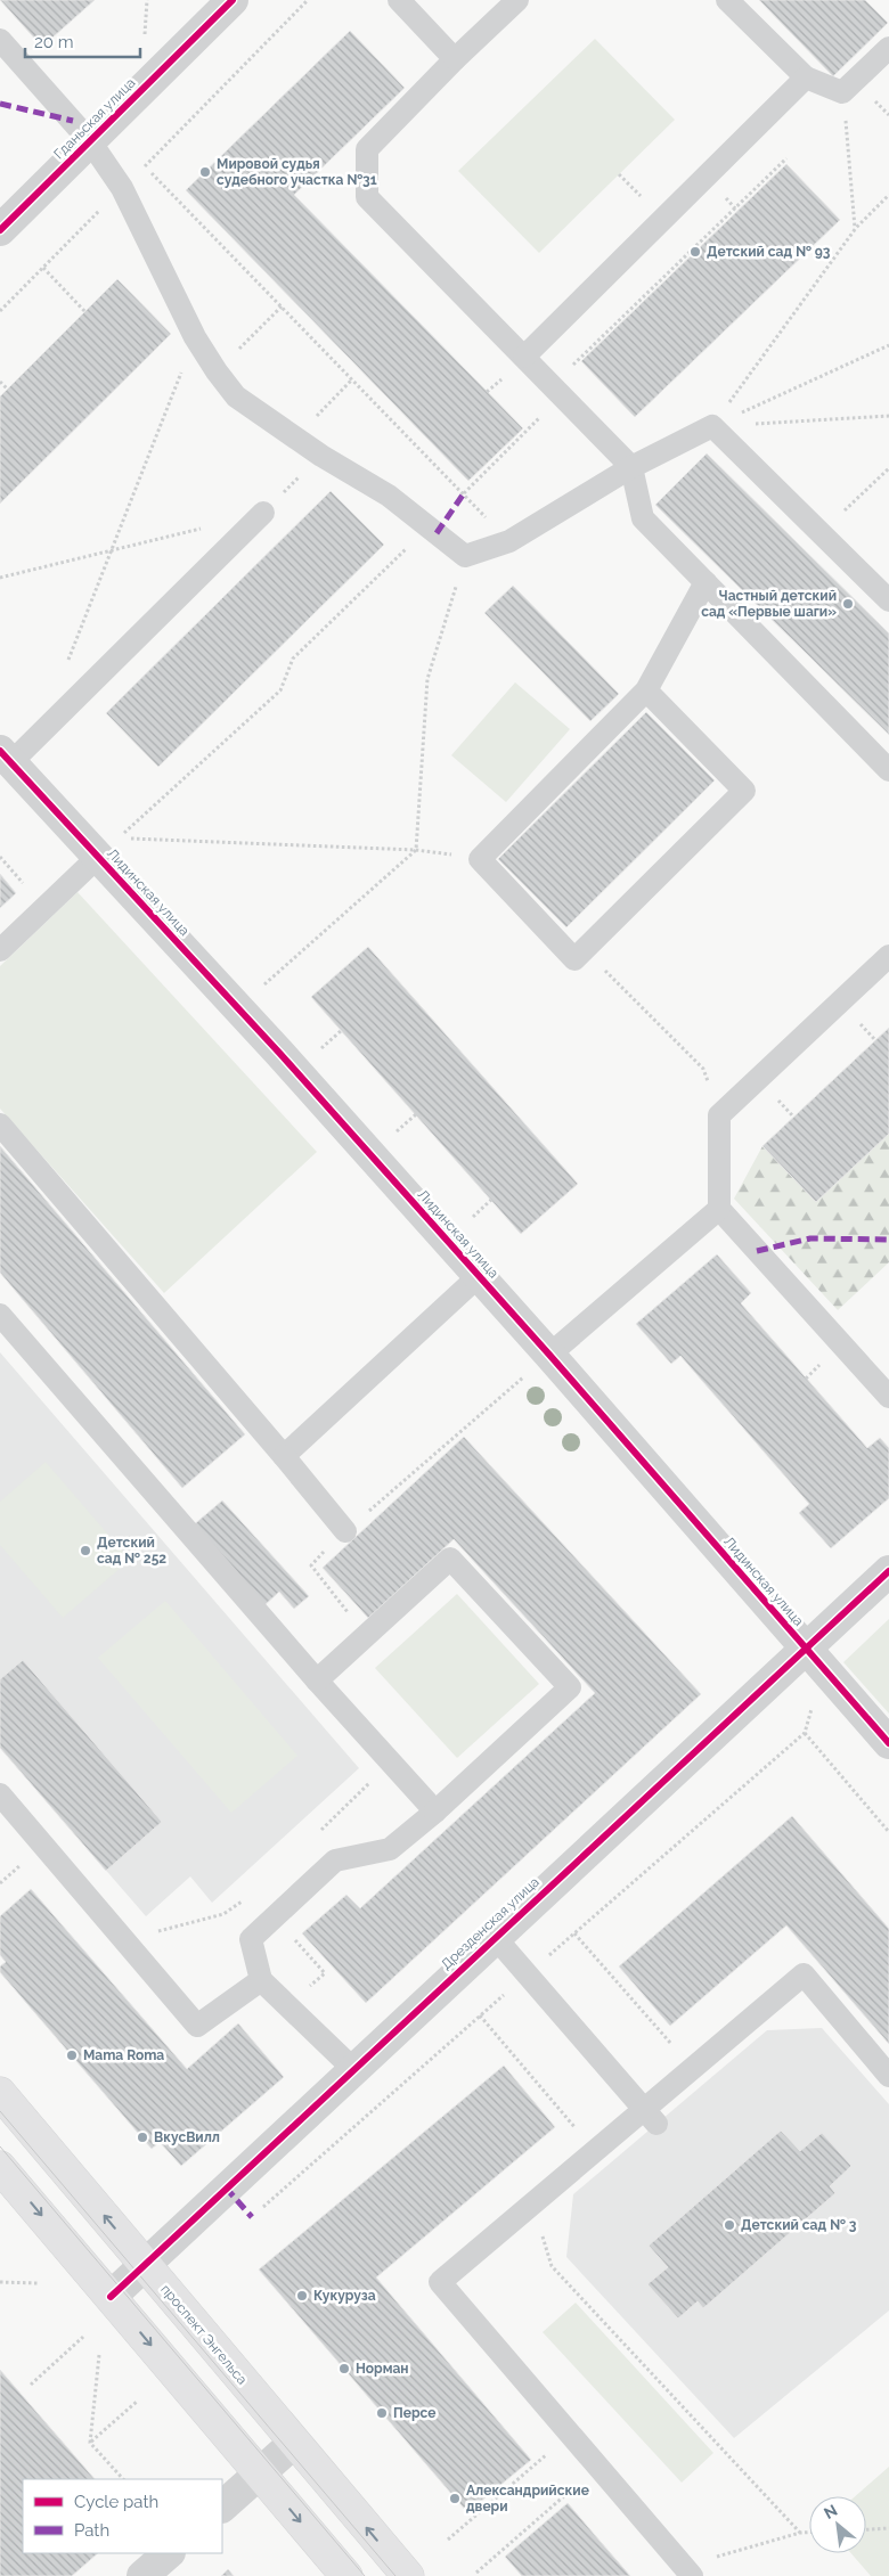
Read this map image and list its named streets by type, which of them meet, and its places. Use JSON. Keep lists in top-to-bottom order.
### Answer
{
  "streets": {
    "main road": ["проспект Энгельса"],
    "street": ["Гданьская улица", "Лидинская улица", "Дрезденская улица"]
  },
  "crossings": [
    ["Лидинская улица", "Дрезденская улица"],
    ["Дрезденская улица", "проспект Энгельса"]
  ],
  "places": [
    "Мировой судья судебного участка №31",
    "Детский сад № 93",
    "Частный детский сад «Первые шаги»",
    "Детский сад № 252",
    "Mama Roma",
    "ВкусВилл",
    "Детский сад № 3",
    "Кукуруза",
    "Норман",
    "Персе",
    "Александрийские двери"
  ],
  "legend": ["Cycle path", "Path"],
  "scale_bar": "20 m",
  "north": "top left"
}
